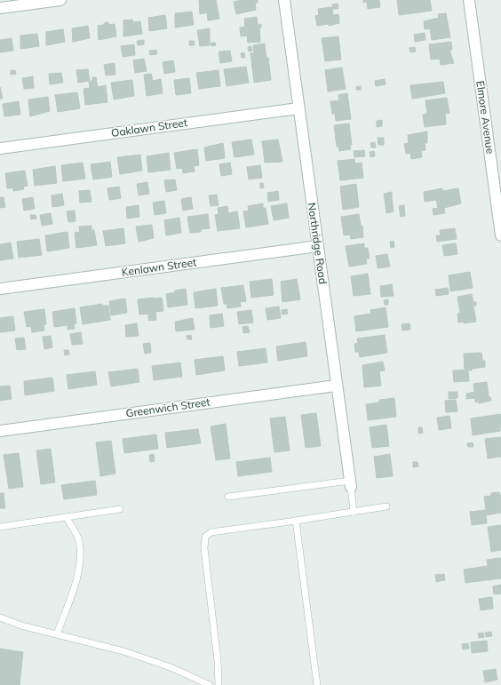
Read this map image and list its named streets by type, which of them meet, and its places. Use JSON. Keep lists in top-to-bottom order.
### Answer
{
  "streets": {
    "street": [
      "Elmore Avenue",
      "Oaklawn Street",
      "Northridge Road",
      "Kenlawn Street",
      "Greenwich Street"
    ]
  },
  "crossings": [
    ["Oaklawn Street", "Northridge Road"],
    ["Northridge Road", "Kenlawn Street"],
    ["Northridge Road", "Greenwich Street"]
  ]
}
